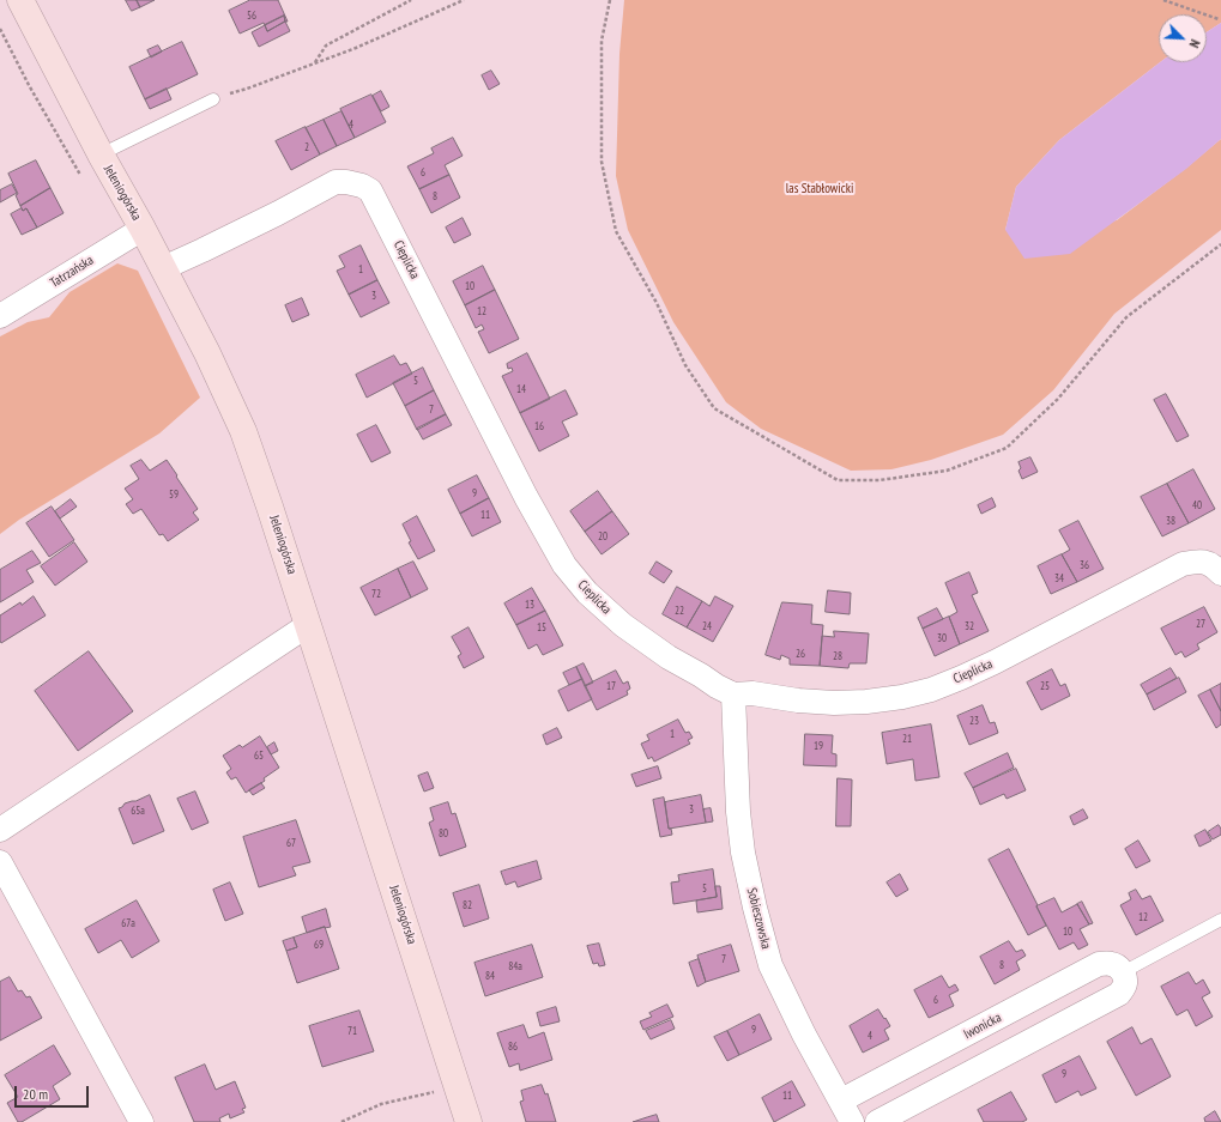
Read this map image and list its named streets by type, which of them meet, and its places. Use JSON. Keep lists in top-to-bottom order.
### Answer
{
  "streets": {
    "street": [
      "Jeleniogórska",
      "Cieplicka",
      "Tatrzańska",
      "Sobieszowska",
      "Iwonicka"
    ]
  },
  "crossings": [
    ["Jeleniogórska", "Cieplicka"],
    ["Jeleniogórska", "Tatrzańska"],
    ["Cieplicka", "Sobieszowska"],
    ["Sobieszowska", "Iwonicka"]
  ],
  "parks": ["las Stabłowicki"],
  "house_numbers": [
    "56",
    "4",
    "2",
    "6",
    "8",
    "1",
    "10",
    "3",
    "12",
    "5",
    "14",
    "7",
    "16",
    "9",
    "59",
    "40",
    "11",
    "38",
    "20",
    "36",
    "34",
    "72",
    "13",
    "22",
    "27",
    "24",
    "32",
    "15",
    "30",
    "26",
    "28",
    "17",
    "25",
    "23",
    "1",
    "21",
    "19",
    "65",
    "3",
    "65a",
    "80",
    "67",
    "5",
    "82",
    "12",
    "67a",
    "10",
    "69",
    "7",
    "8",
    "84a",
    "84",
    "6",
    "9",
    "71",
    "4",
    "86",
    "9",
    "11"
  ],
  "scale_bar": "20 m",
  "north": "bottom right"
}
